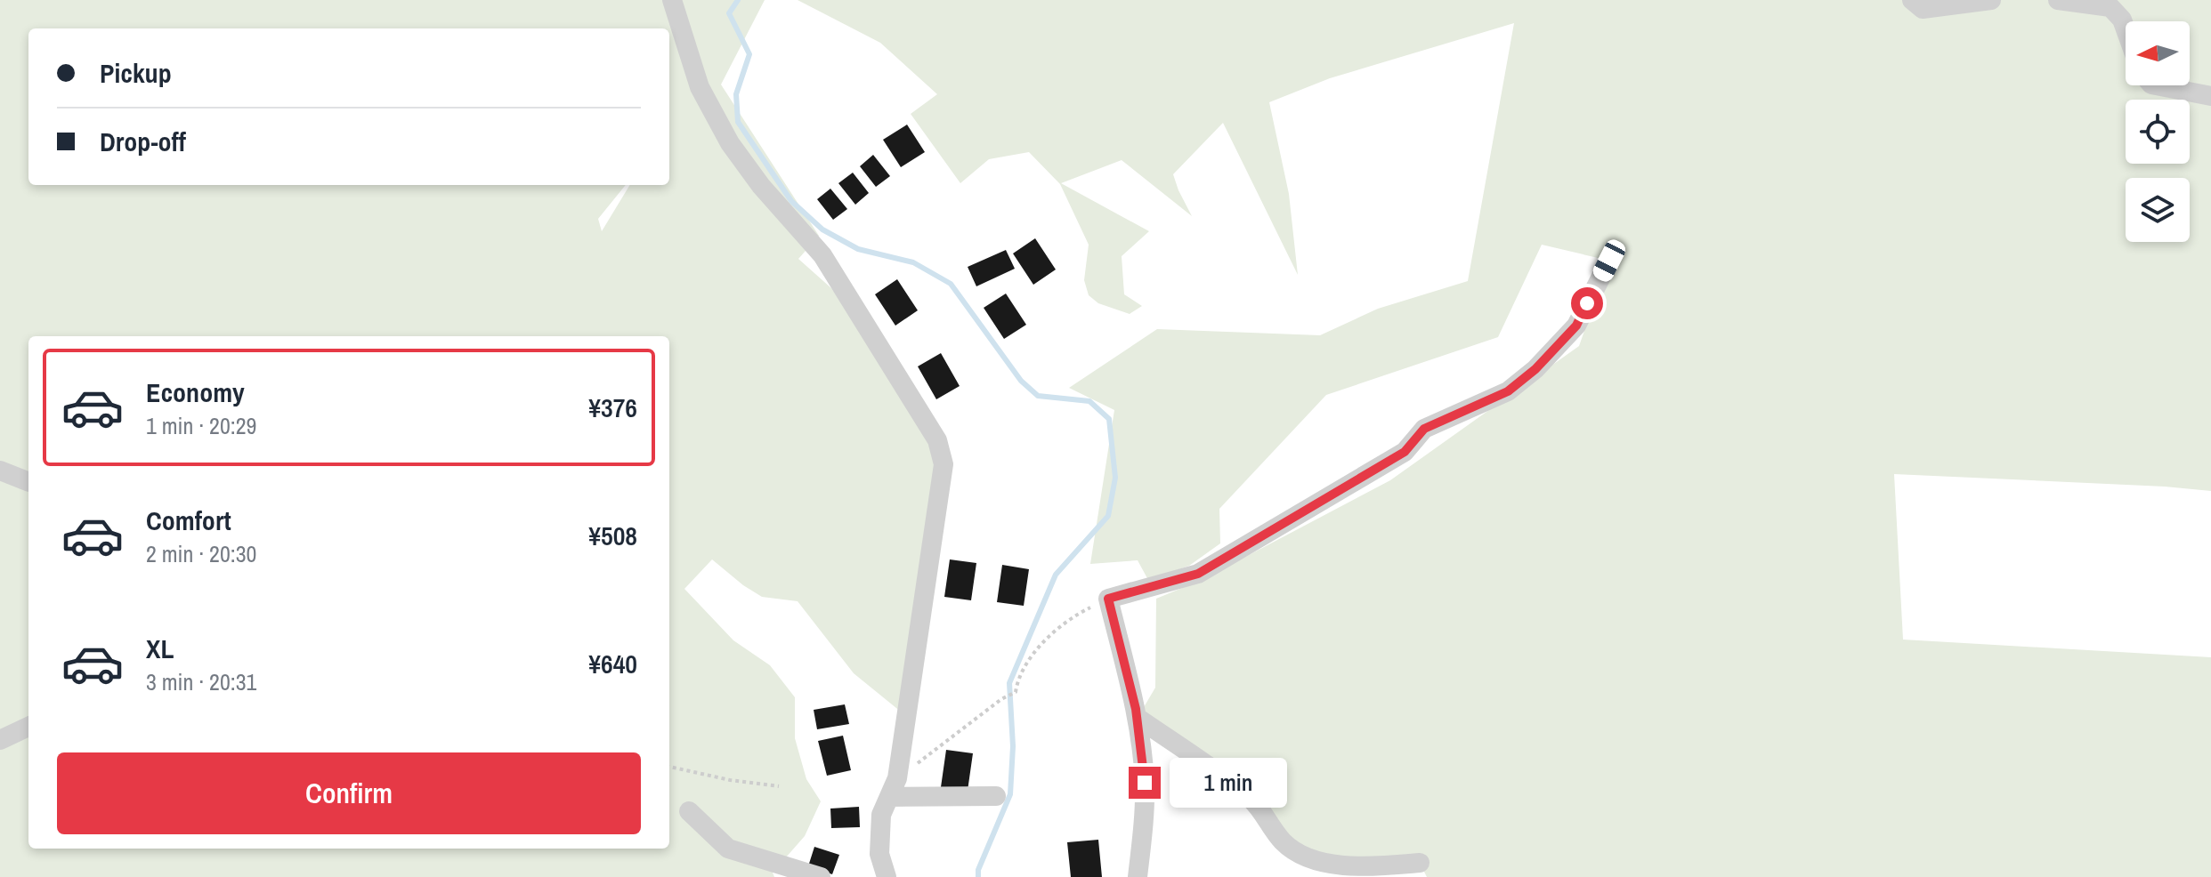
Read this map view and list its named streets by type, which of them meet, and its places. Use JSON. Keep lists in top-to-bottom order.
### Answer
{
  "north": "left",
  "page": {
    "banner": ["Pickup", "Drop-off"],
    "list": [
      {
        "name": "Economy",
        "note": "1 min · 20:29",
        "value": "¥376"
      },
      {
        "name": "Comfort",
        "note": "2 min · 20:30",
        "value": "¥508"
      },
      {
        "name": "XL",
        "note": "3 min · 20:31",
        "value": "¥640"
      }
    ],
    "buttons": "Confirm",
    "bubble": "1 min"
  }
}
